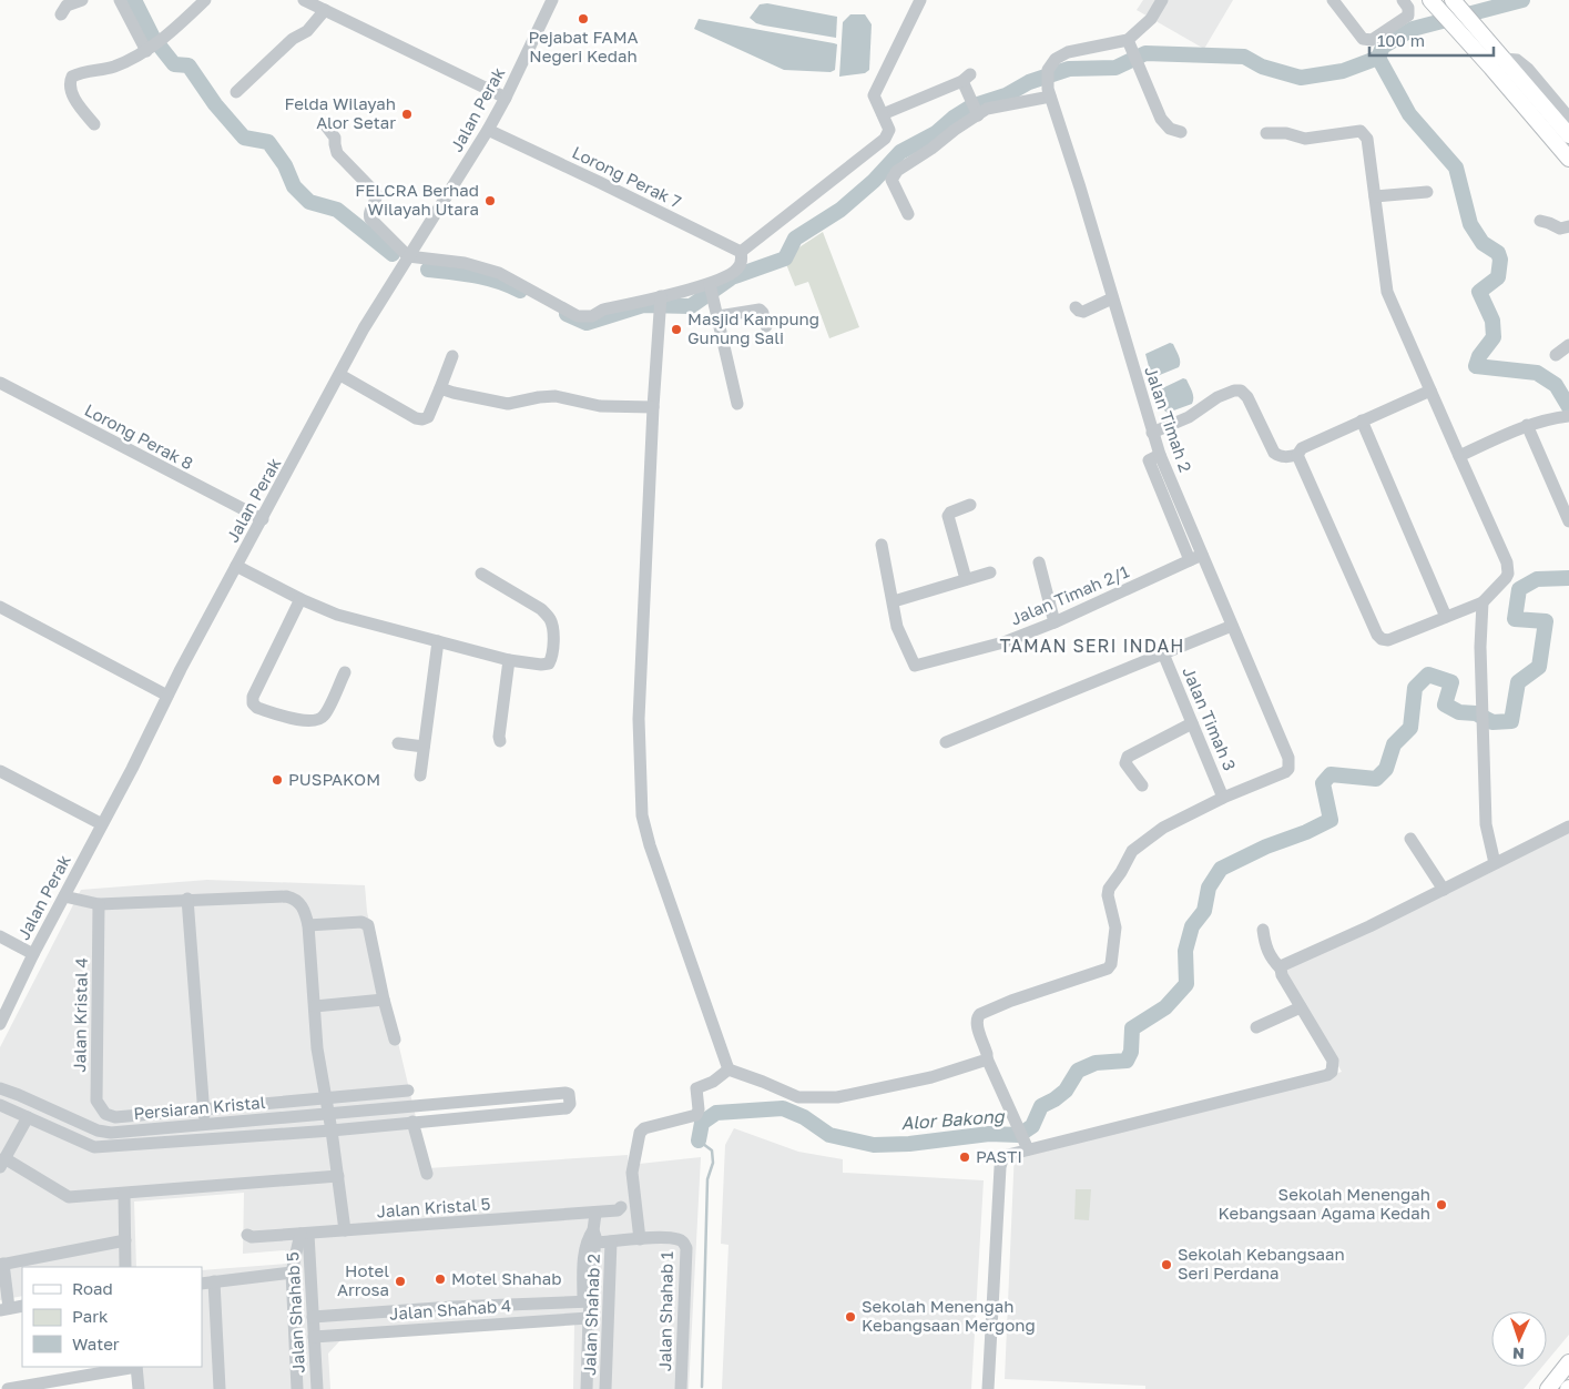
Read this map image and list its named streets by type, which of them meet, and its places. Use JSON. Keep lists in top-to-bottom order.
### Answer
{
  "streets": {
    "street": [
      "Jalan Perak",
      "Lorong Perak 7",
      "Jalan Timah 2",
      "Lorong Perak 8",
      "Jalan Timah 2/1",
      "Jalan Timah 3",
      "Jalan Kristal 4",
      "Persiaran Kristal",
      "Jalan Kristal 5",
      "Jalan Shahab 4",
      "Jalan Shahab 1",
      "Jalan Shahab 5",
      "Jalan Shahab 2"
    ]
  },
  "crossings": [
    ["Jalan Perak", "Lorong Perak 7"],
    ["Jalan Perak", "Lorong Perak 8"],
    ["Jalan Timah 2", "Jalan Timah 2/1"],
    ["Jalan Timah 2", "Jalan Timah 3"],
    ["Jalan Kristal 5", "Jalan Shahab 5"],
    ["Jalan Shahab 4", "Jalan Shahab 5"],
    ["Jalan Shahab 1", "Jalan Shahab 2"]
  ],
  "districts": ["TAMAN SERI INDAH"],
  "water": ["Alor Bakong"],
  "places": [
    "Pejabat FAMA Negeri Kedah",
    "Felda Wilayah Alor Setar",
    "FELCRA Berhad Wilayah Utara",
    "Masjid Kampung Gunung Sali",
    "PUSPAKOM",
    "PASTI",
    "Sekolah Menengah Kebangsaan Agama Kedah",
    "Sekolah Kebangsaan Seri Perdana",
    "Motel Shahab",
    "Hotel Arrosa",
    "Sekolah Menengah Kebangsaan Mergong"
  ],
  "legend": ["Road", "Park", "Water"],
  "scale_bar": "100 m",
  "north": "bottom"
}
